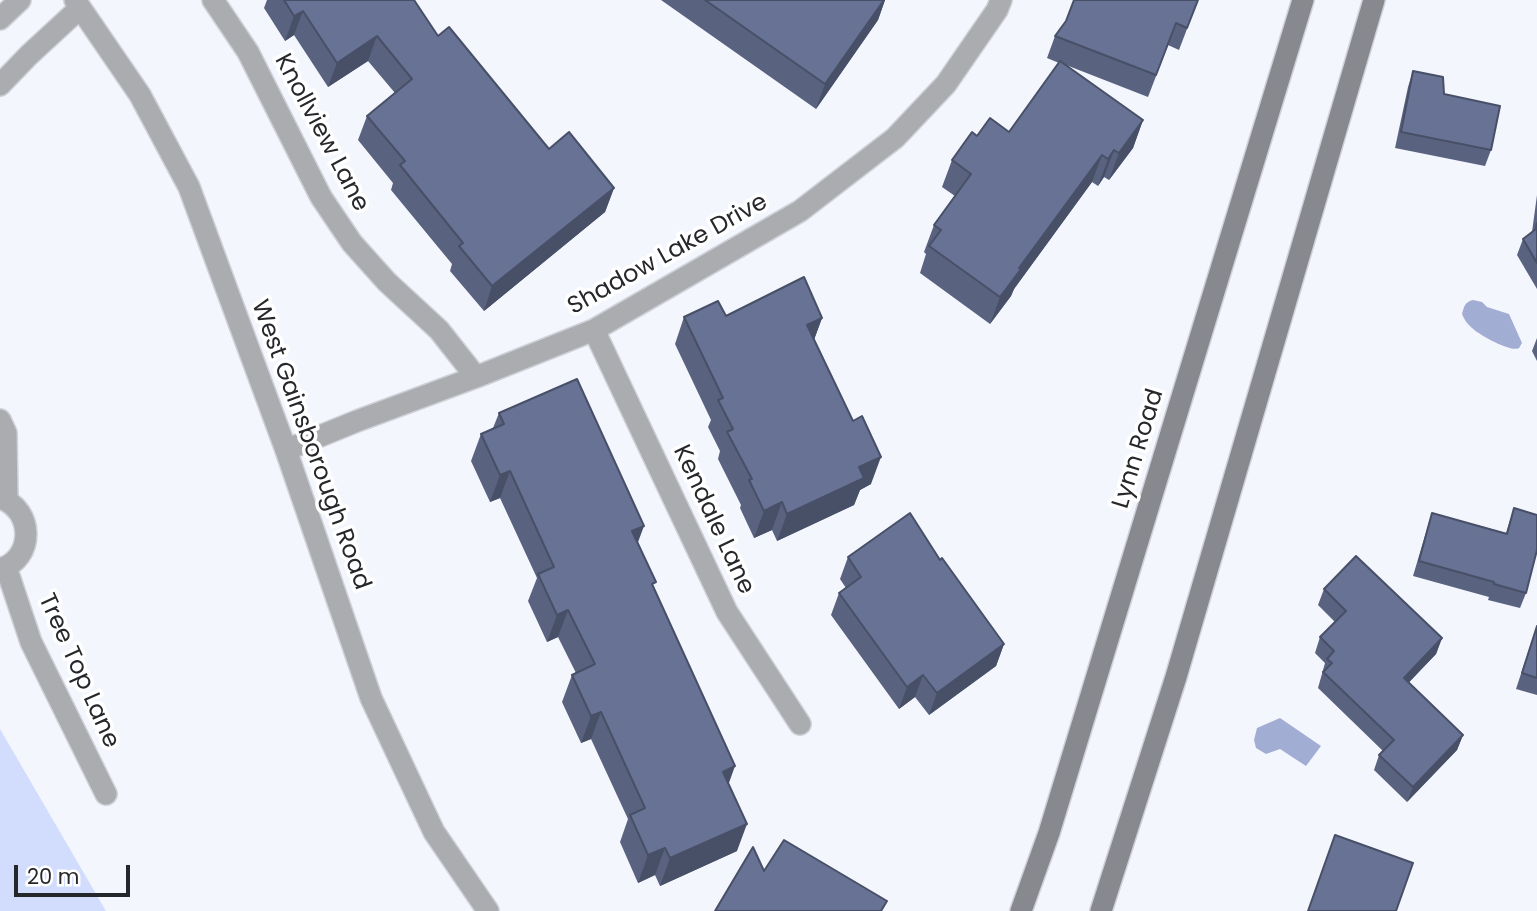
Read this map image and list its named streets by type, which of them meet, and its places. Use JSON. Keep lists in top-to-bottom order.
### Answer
{
  "streets": {
    "main road": ["Lynn Road"],
    "street": [
      "Knollview Lane",
      "Shadow Lake Drive",
      "West Gainsborough Road",
      "Kendale Lane",
      "Tree Top Lane"
    ]
  },
  "crossings": [
    ["Knollview Lane", "Shadow Lake Drive"],
    ["Shadow Lake Drive", "West Gainsborough Road"],
    ["Shadow Lake Drive", "Kendale Lane"]
  ],
  "scale_bar": "20 m"
}
